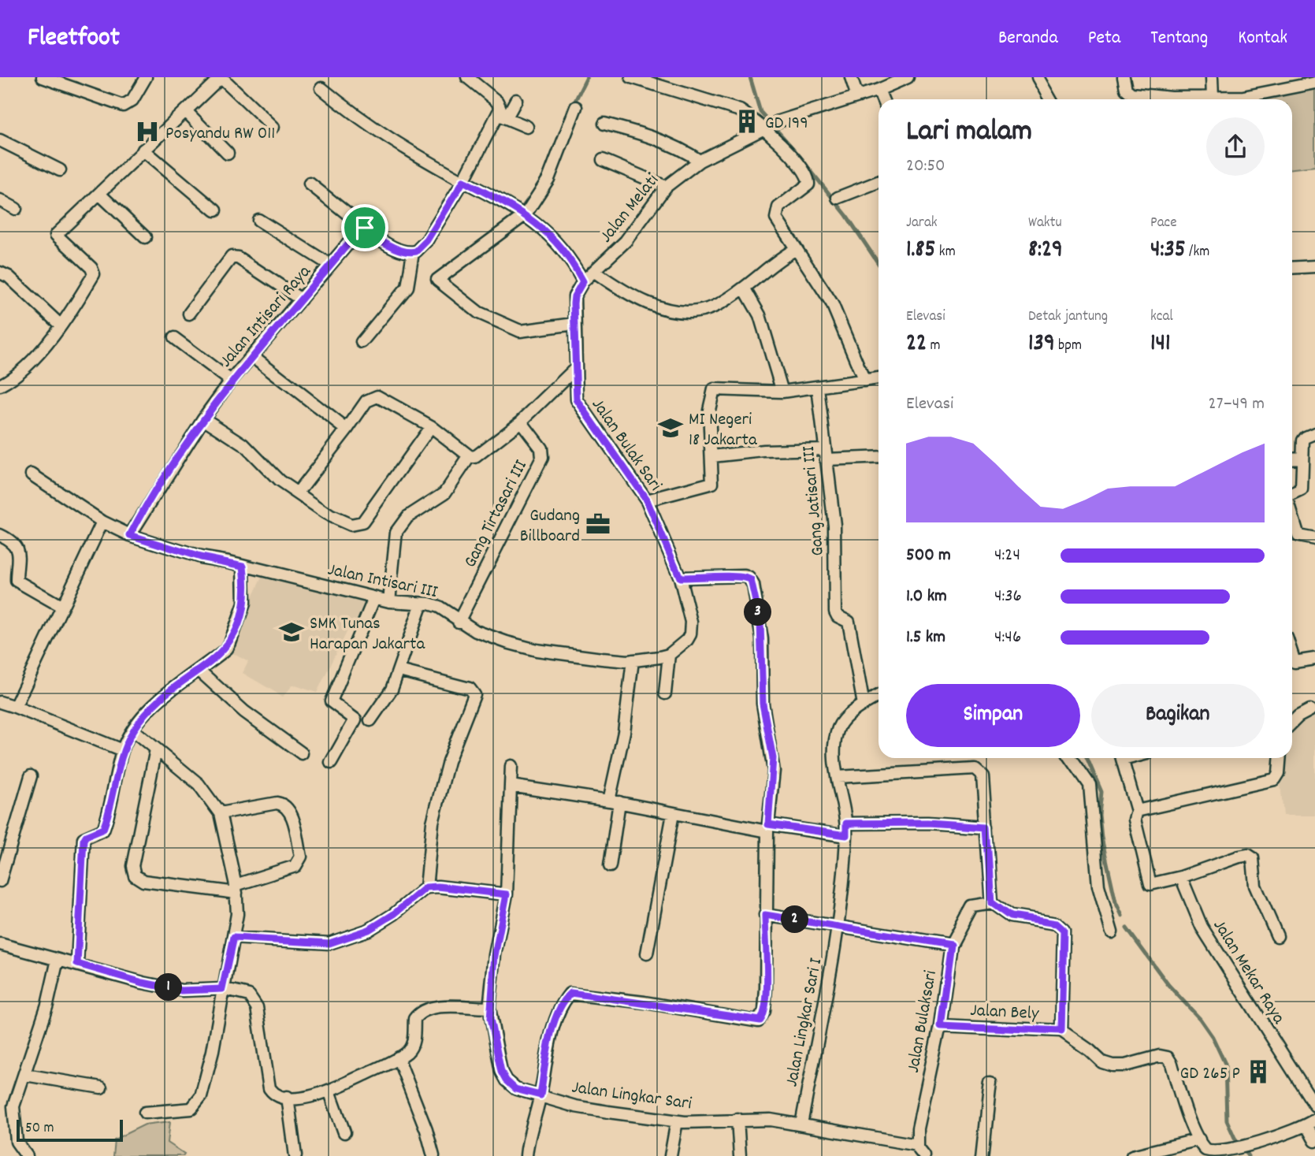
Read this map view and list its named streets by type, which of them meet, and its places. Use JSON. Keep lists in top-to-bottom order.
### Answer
{
  "streets": {
    "street": [
      "Jalan Melati",
      "Jalan Intisari Raya",
      "Jalan Bulak Sari",
      "Gang Jatisari III",
      "Gang Tirtasari III",
      "Jalan Intisari III",
      "Jalan Mekar Raya",
      "Jalan Bely",
      "Jalan Bulaksari",
      "Jalan Lingkar Sari I",
      "Jalan Lingkar Sari"
    ]
  },
  "crossings": [
    ["Jalan Melati", "Jalan Bulak Sari"],
    ["Jalan Intisari Raya", "Jalan Intisari III"],
    ["Gang Jatisari III", "Jalan Lingkar Sari I"],
    ["Gang Tirtasari III", "Jalan Intisari III"],
    ["Jalan Bely", "Jalan Bulaksari"],
    ["Jalan Bulaksari", "Jalan Lingkar Sari"],
    ["Jalan Lingkar Sari I", "Jalan Lingkar Sari"]
  ],
  "places": {
    "building": ["GD 199", "GD 265 P"],
    "hospital": ["Posyandu RW 011"],
    "school or university": ["MI Negeri 18 Jakarta", "SMK Tunas Harapan Jakarta"],
    "office": ["Gudang Billboard"]
  },
  "scale_bar": "50 m",
  "page": {
    "header": "Fleetfoot",
    "nav": [
      "Beranda",
      "Peta",
      "Tentang",
      "Kontak"
    ],
    "heading": ["Lari malam", "20:50"],
    "stats": [
      ["Jarak", "1.85 km"],
      ["Waktu", "8:29"],
      ["Pace", "4:35 /km"],
      ["Elevasi", "22 m"],
      ["Detak jantung", "139 bpm"],
      ["kcal", "141"]
    ],
    "chart": ["Elevasi", "27–49 m"],
    "list": [
      {
        "name": "500 m",
        "note": "4:24"
      },
      {
        "name": "1.0 km",
        "note": "4:36"
      },
      {
        "name": "1.5 km",
        "note": "4:46"
      }
    ],
    "pins": ["3", "2", "1"],
    "buttons": ["Simpan", "Bagikan"],
    "scale": "50 m"
  }
}
